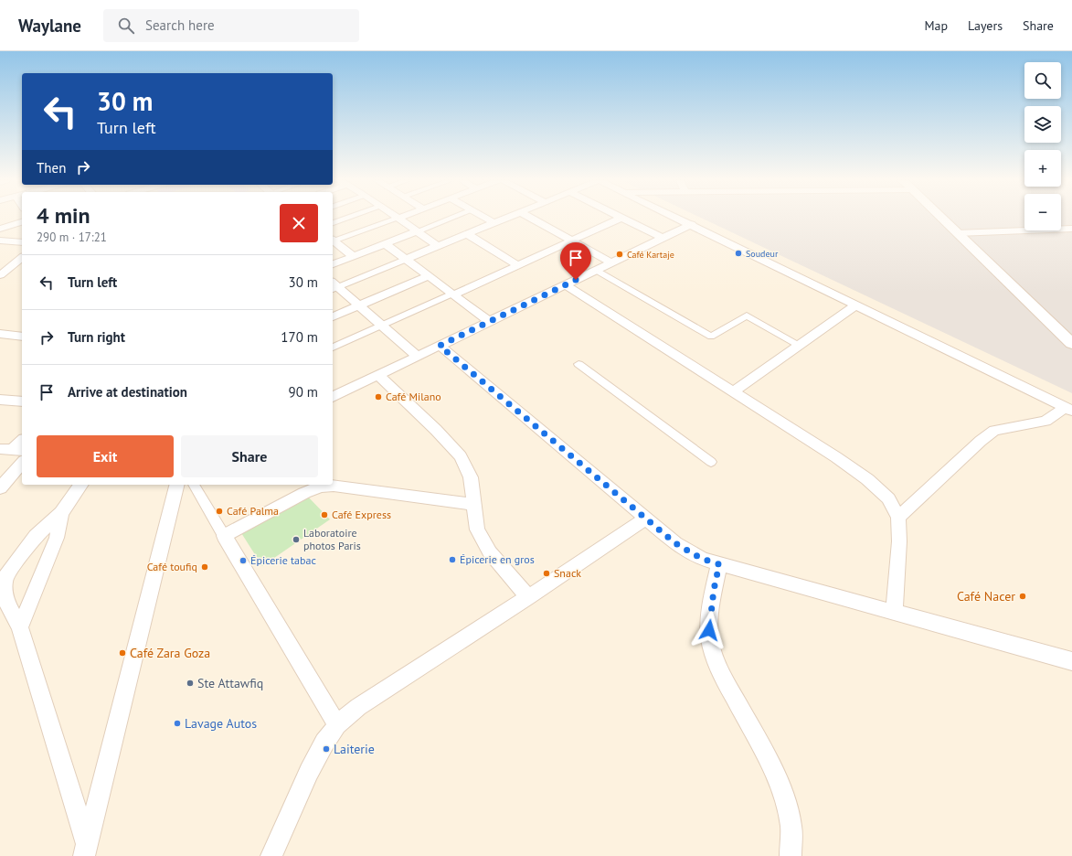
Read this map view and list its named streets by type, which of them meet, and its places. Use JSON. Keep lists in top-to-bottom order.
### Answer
{
  "places": [
    "Soudeur",
    "Café Kartaje",
    "Café Milano",
    "Café Palma",
    "Café Express",
    "Laboratoire photos Paris",
    "Épicerie en gros",
    "Épicerie tabac",
    "Café toufiq",
    "Snack",
    "Café Nacer",
    "Café Zara Goza",
    "Ste Attawfiq",
    "Lavage Autos",
    "Laiterie"
  ],
  "page": {
    "header": "Waylane",
    "search": "Search here",
    "nav": ["Map", "Layers", "Share"],
    "map_buttons": ["+", "−"],
    "turn": ["30 m", "Turn left"],
    "then": "Then",
    "heading": ["4 min", "290 m · 17:21"],
    "list": [
      {
        "name": "Turn left",
        "value": "30 m"
      },
      {
        "name": "Turn right",
        "value": "170 m"
      },
      {
        "name": "Arrive at destination",
        "value": "90 m"
      }
    ],
    "buttons": ["Exit", "Share"]
  }
}
